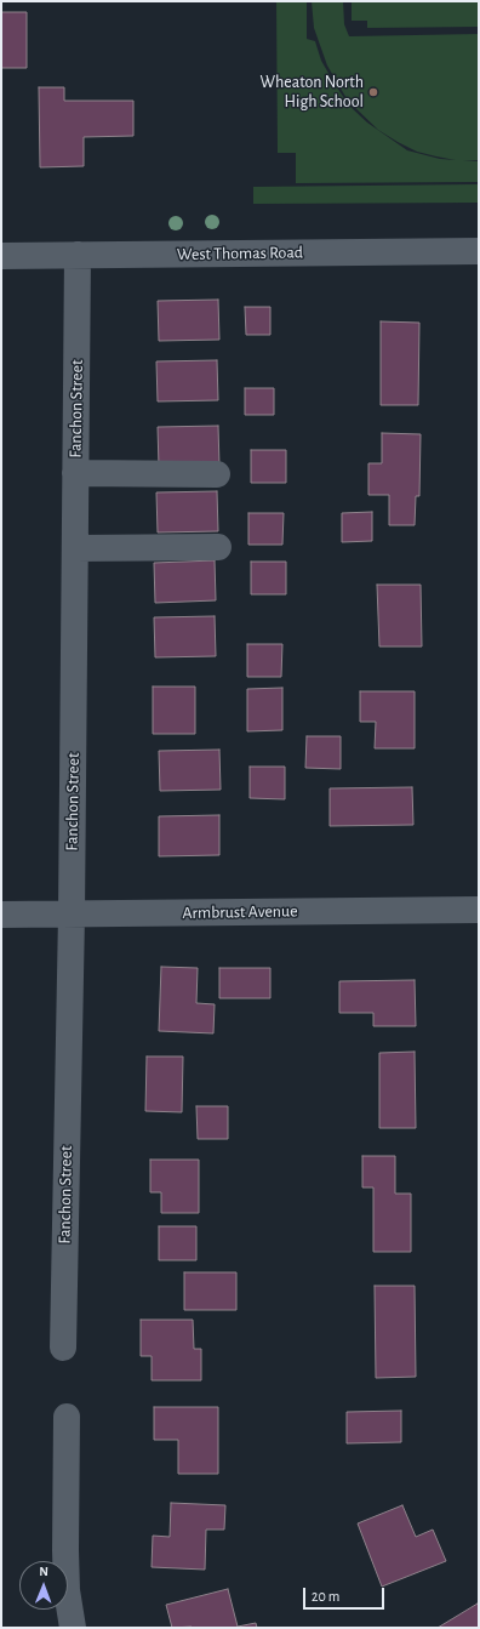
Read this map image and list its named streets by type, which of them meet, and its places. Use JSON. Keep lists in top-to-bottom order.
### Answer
{
  "streets": {
    "street": ["West Thomas Road", "Fanchon Street", "Armbrust Avenue"]
  },
  "crossings": [
    ["West Thomas Road", "Fanchon Street"],
    ["Fanchon Street", "Armbrust Avenue"]
  ],
  "places": ["Wheaton North High School"],
  "scale_bar": "20 m",
  "north": "top"
}
